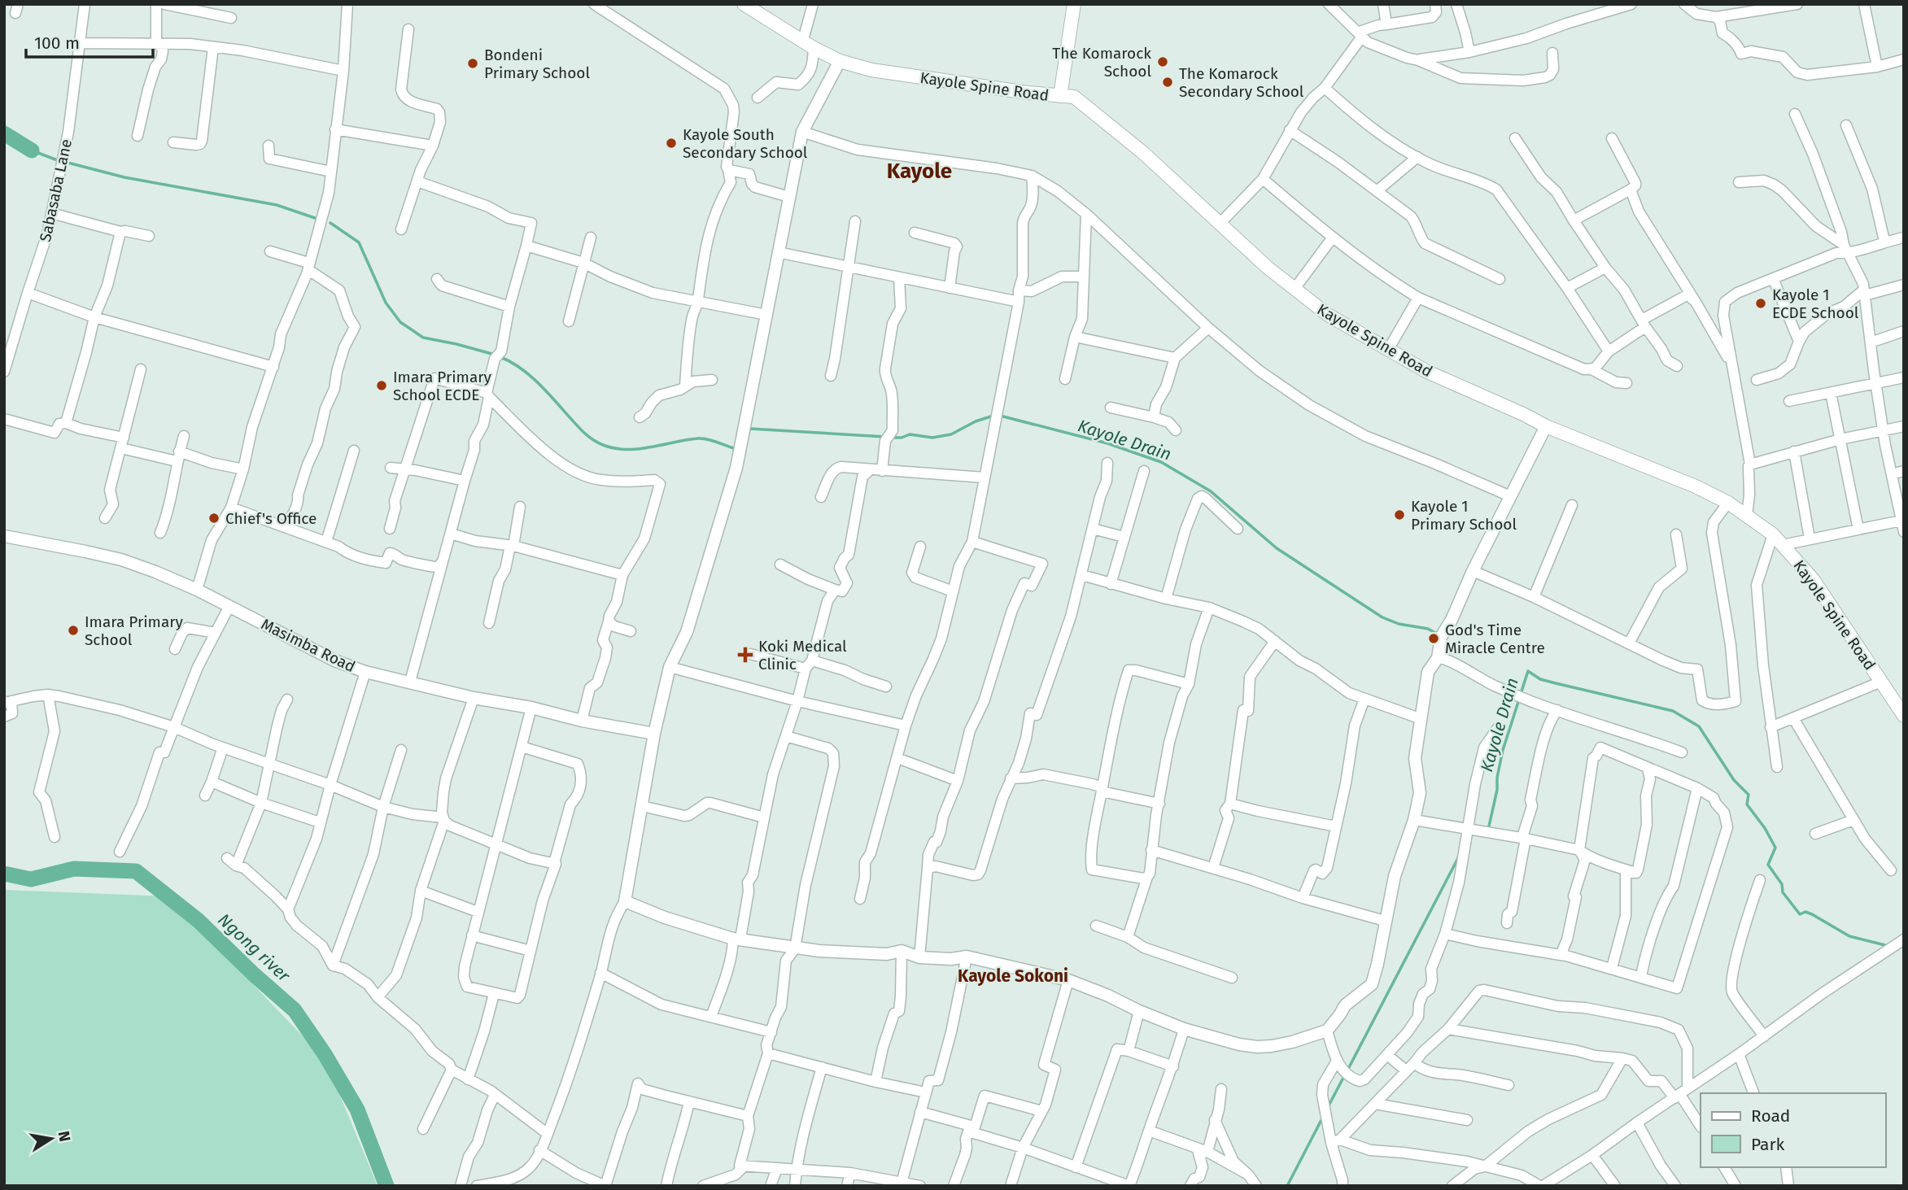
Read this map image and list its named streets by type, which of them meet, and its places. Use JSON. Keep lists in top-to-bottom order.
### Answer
{
  "streets": {
    "main road": ["Kayole Spine Road"],
    "street": ["Sabasaba Lane", "Masimba Road"]
  },
  "districts": ["Kayole", "Kayole Sokoni"],
  "water": ["Kayole Drain", "Ngong river"],
  "places": {
    "other": [
      "The Komarock School",
      "Bondeni Primary School",
      "The Komarock Secondary School",
      "Kayole South Secondary School",
      "Kayole 1 ECDE School",
      "Imara Primary School ECDE",
      "Kayole 1 Primary School",
      "Chief's Office",
      "Imara Primary School",
      "God's Time Miracle Centre"
    ],
    "health": ["Koki Medical Clinic"]
  },
  "legend": ["Road", "Park"],
  "scale_bar": "100 m",
  "north": "right"
}
